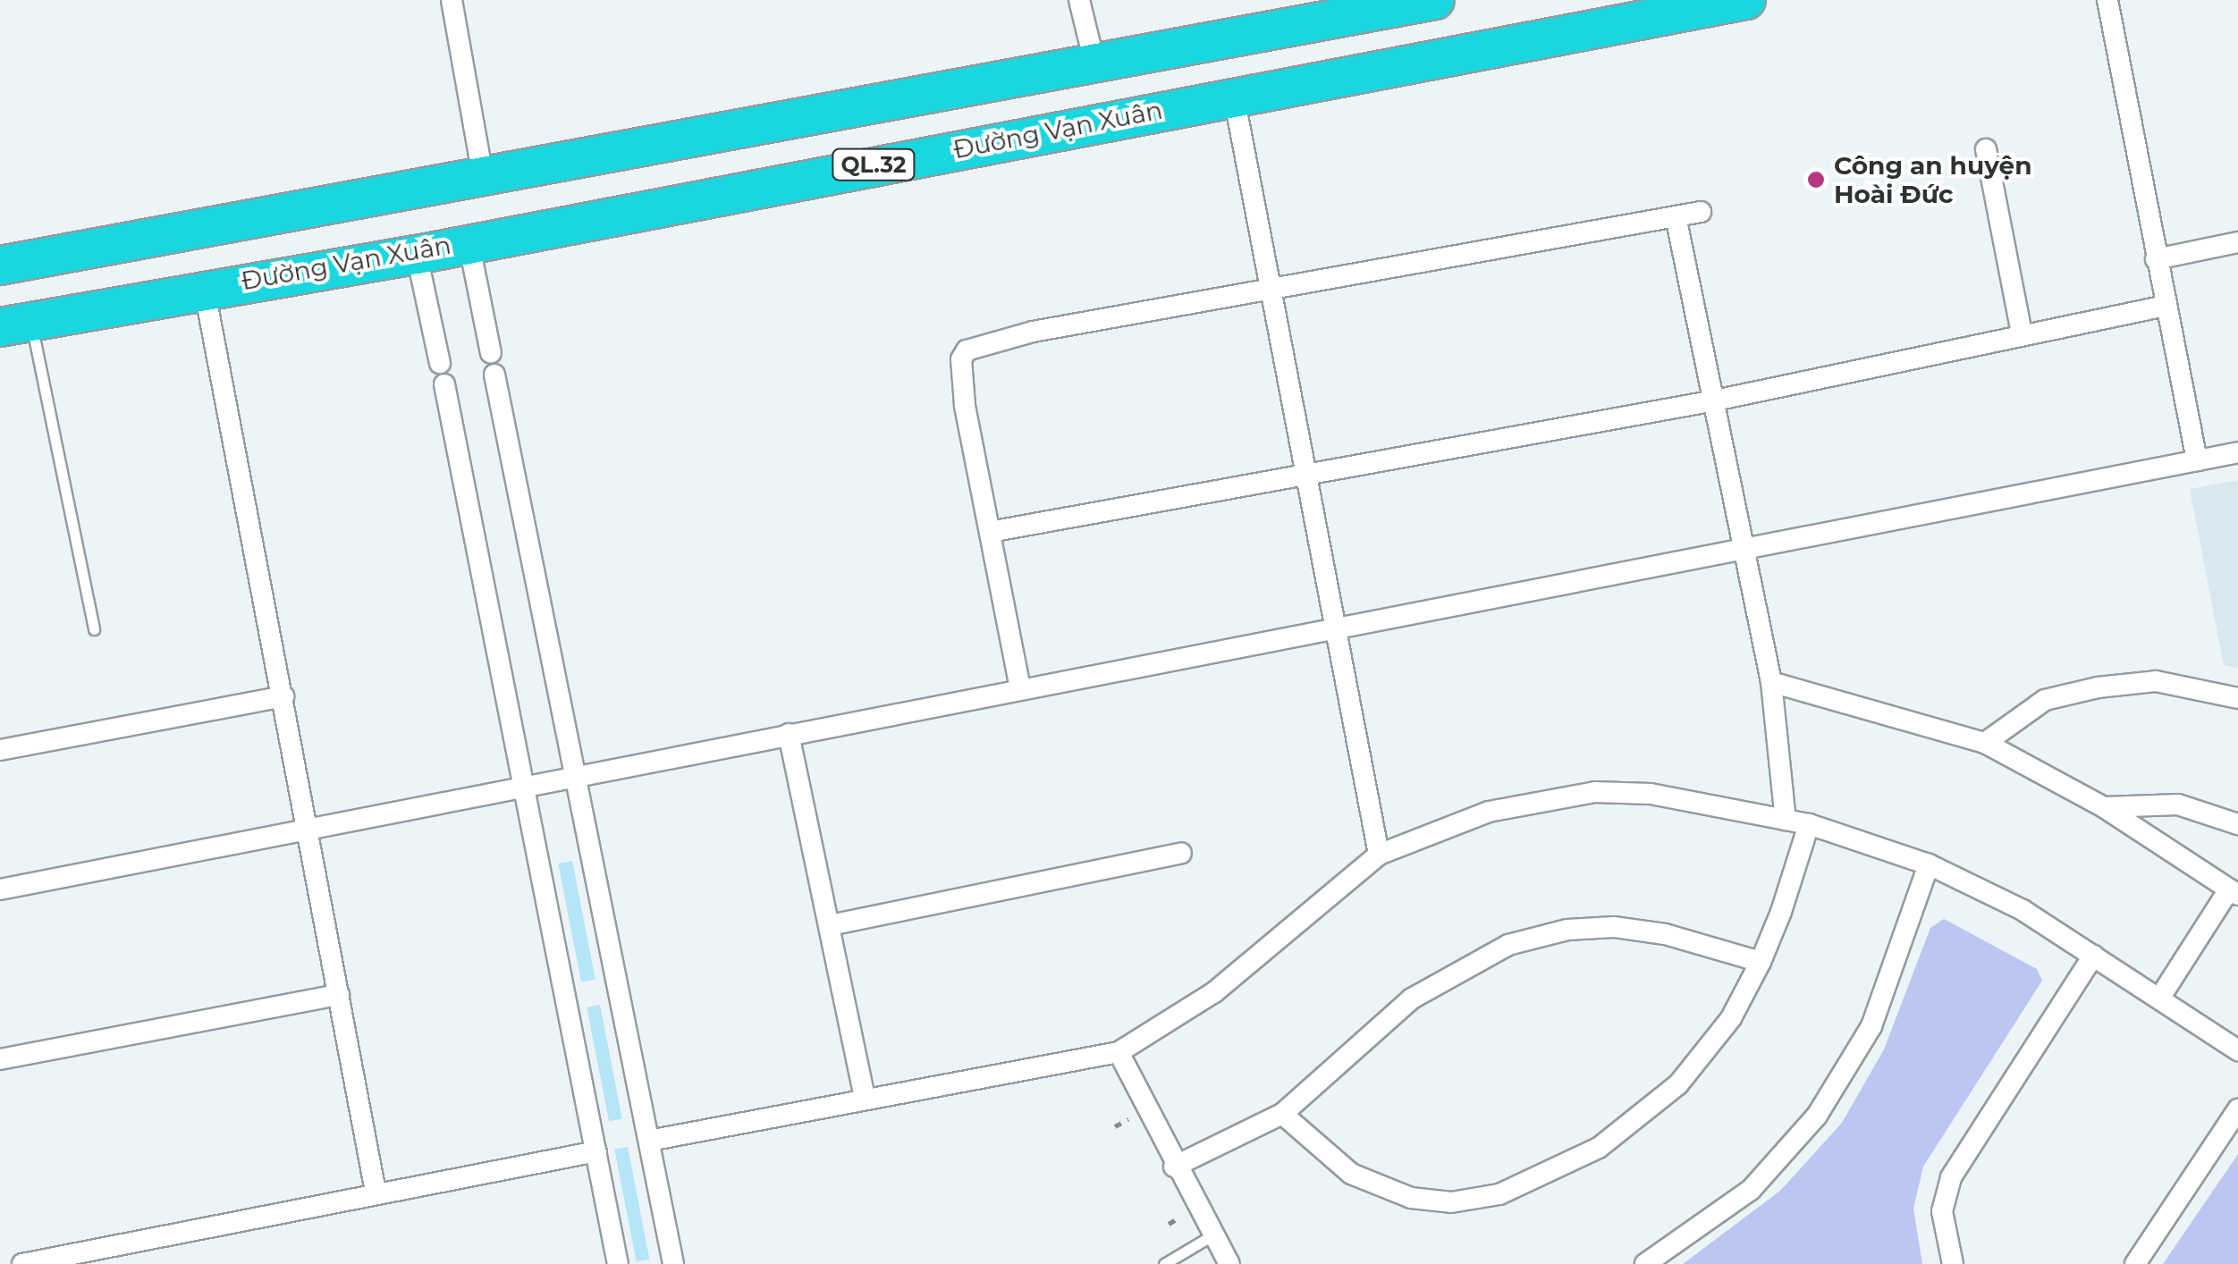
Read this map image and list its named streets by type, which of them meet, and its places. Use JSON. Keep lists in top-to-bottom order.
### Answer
{
  "streets": {
    "highway": ["Đường Vạn Xuân", "QL.32"]
  },
  "places": ["Công an huyện Hoài Đức"]
}
